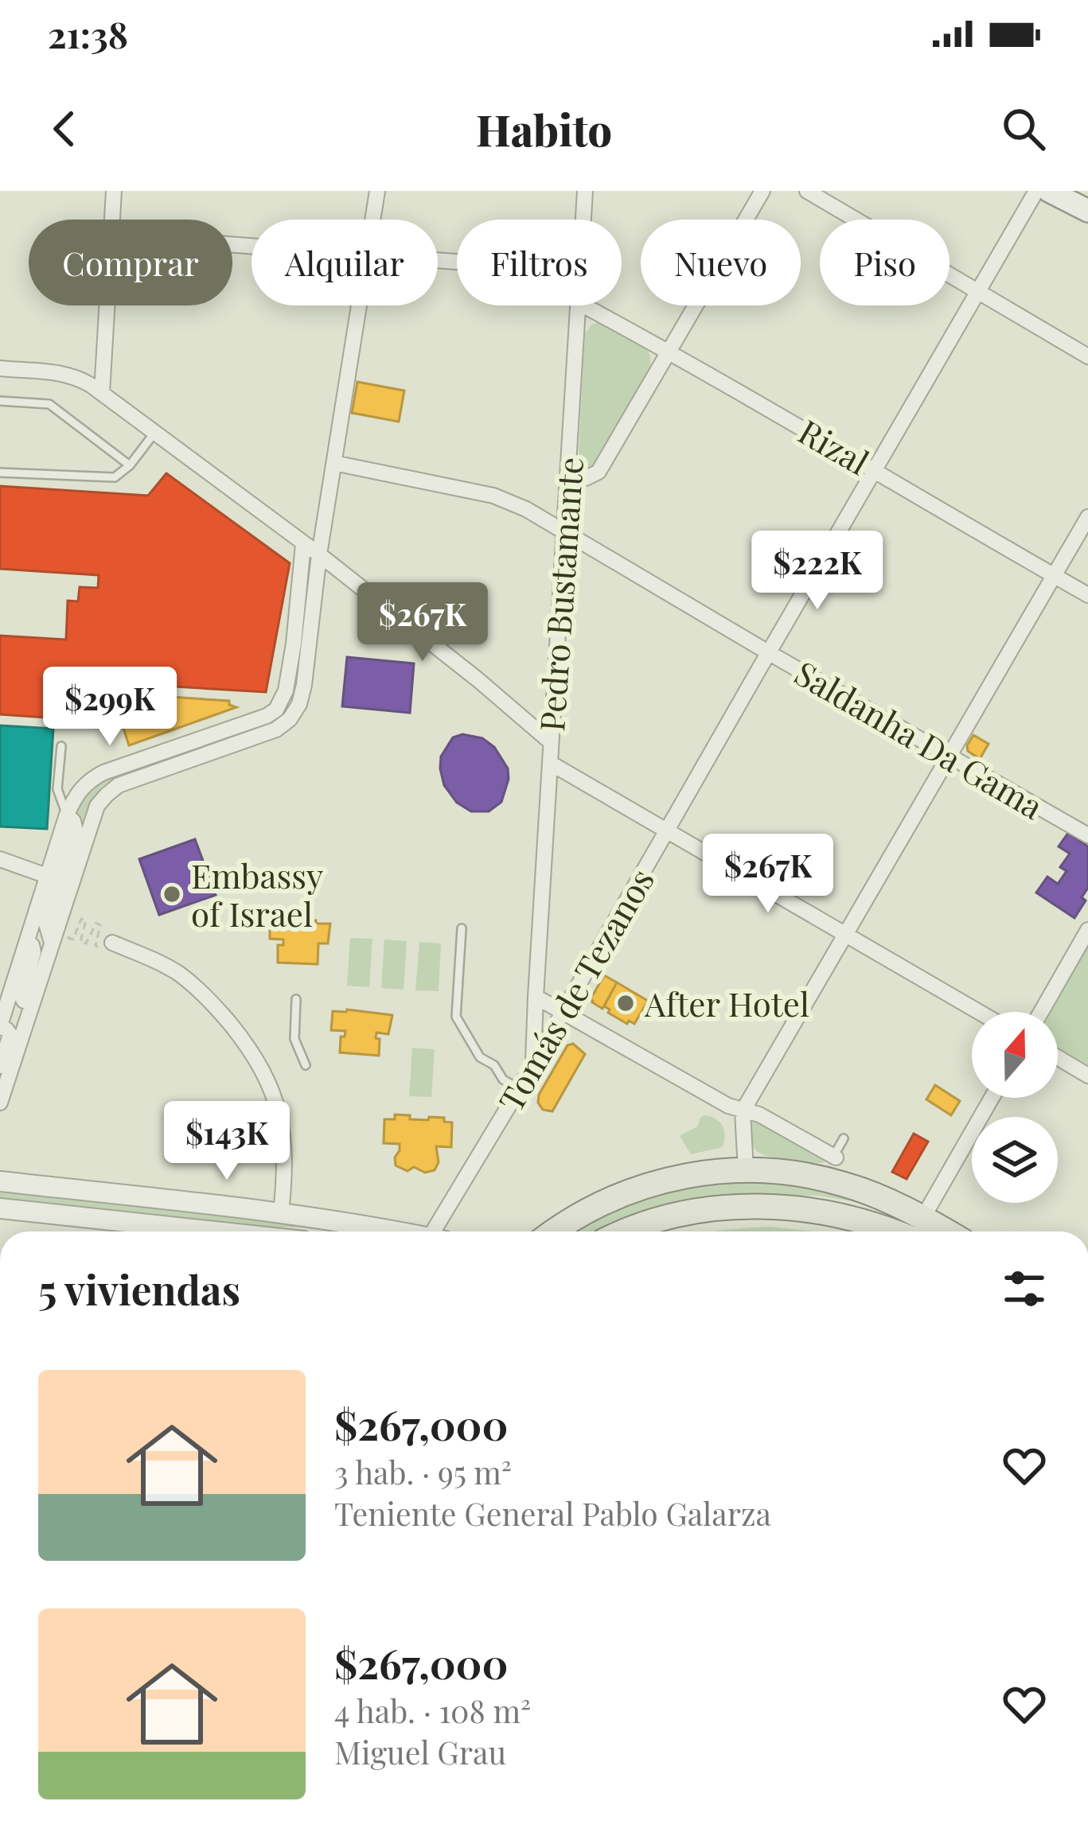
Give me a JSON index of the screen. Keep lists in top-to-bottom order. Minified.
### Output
{"streets":{"street":["Rizal","Pedro Bustamante","Saldanha Da Gama","Tomás de Tezanos"]},"crossings":[["Rizal","Tomás de Tezanos"],["Pedro Bustamante","Saldanha Da Gama"],["Pedro Bustamante","Tomás de Tezanos"],["Saldanha Da Gama","Tomás de Tezanos"]],"places":["Embassy of Israel","After Hotel"],"north":"top","page":{"status":"21:38","header":"Habito","chip":["Comprar","Alquilar","Filtros","Nuevo","Piso"],"price":["$222K","$267K","$299K","$267K","$143K"],"heading":"5 viviendas","list":[{"name":"$267,000","note":"3 hab. · 95 m² · Teniente General Pablo Galarza"},{"name":"$267,000","note":"4 hab. · 108 m² · Miguel Grau"}]}}
